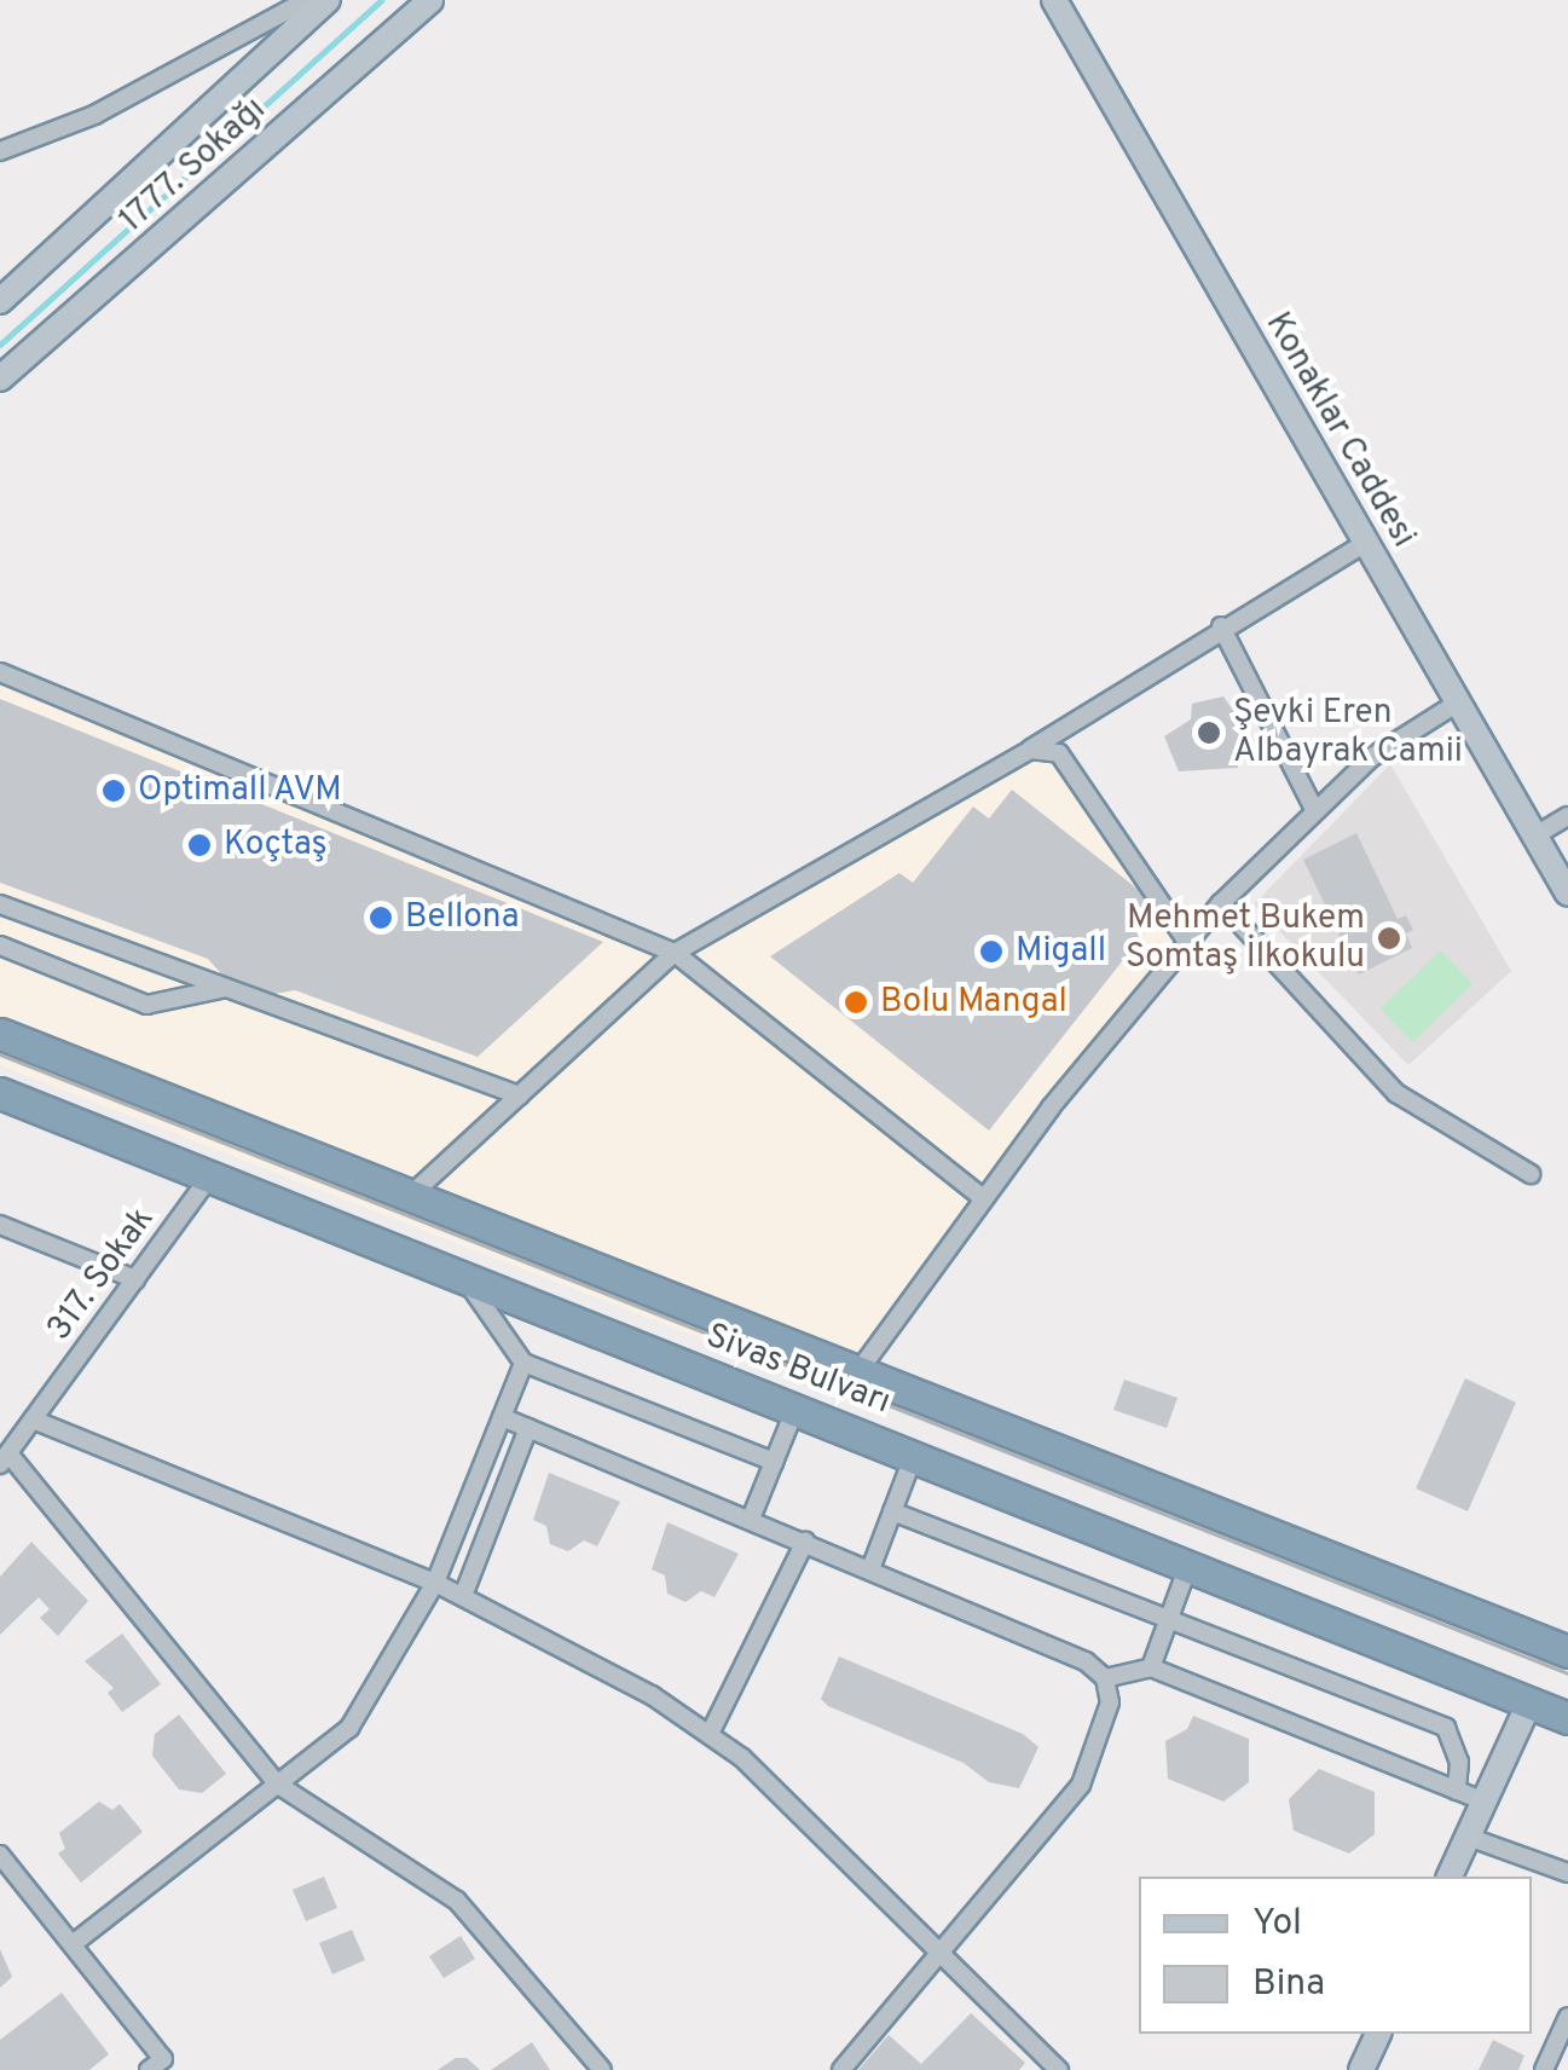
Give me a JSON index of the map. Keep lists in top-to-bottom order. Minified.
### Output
{"streets":{"highway":["Sivas Bulvarı"],"street":["1777. Sokağı","Konaklar Caddesi","317. Sokak"]},"crossings":[["317. Sokak","Sivas Bulvarı"]],"places":["Şevki Eren Albayrak Camii","Optimall AVM","Koçtaş","Bellona","Mehmet Bukem Somtaş İlkokulu","Migall","Bolu Mangal"],"legend":["Yol","Bina"]}
